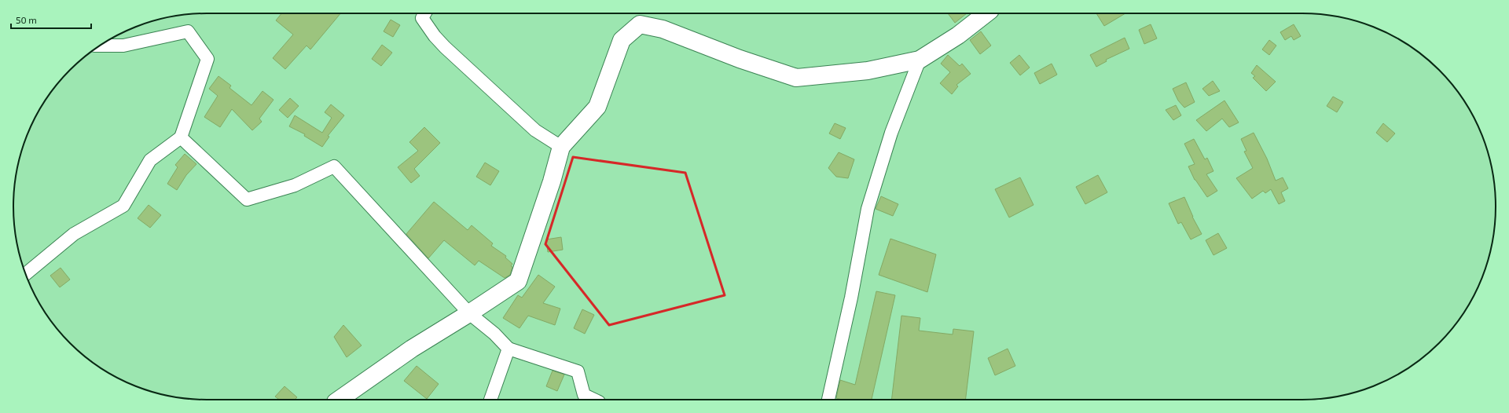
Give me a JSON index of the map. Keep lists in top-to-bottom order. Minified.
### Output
{"scale_bar":"50 m"}
